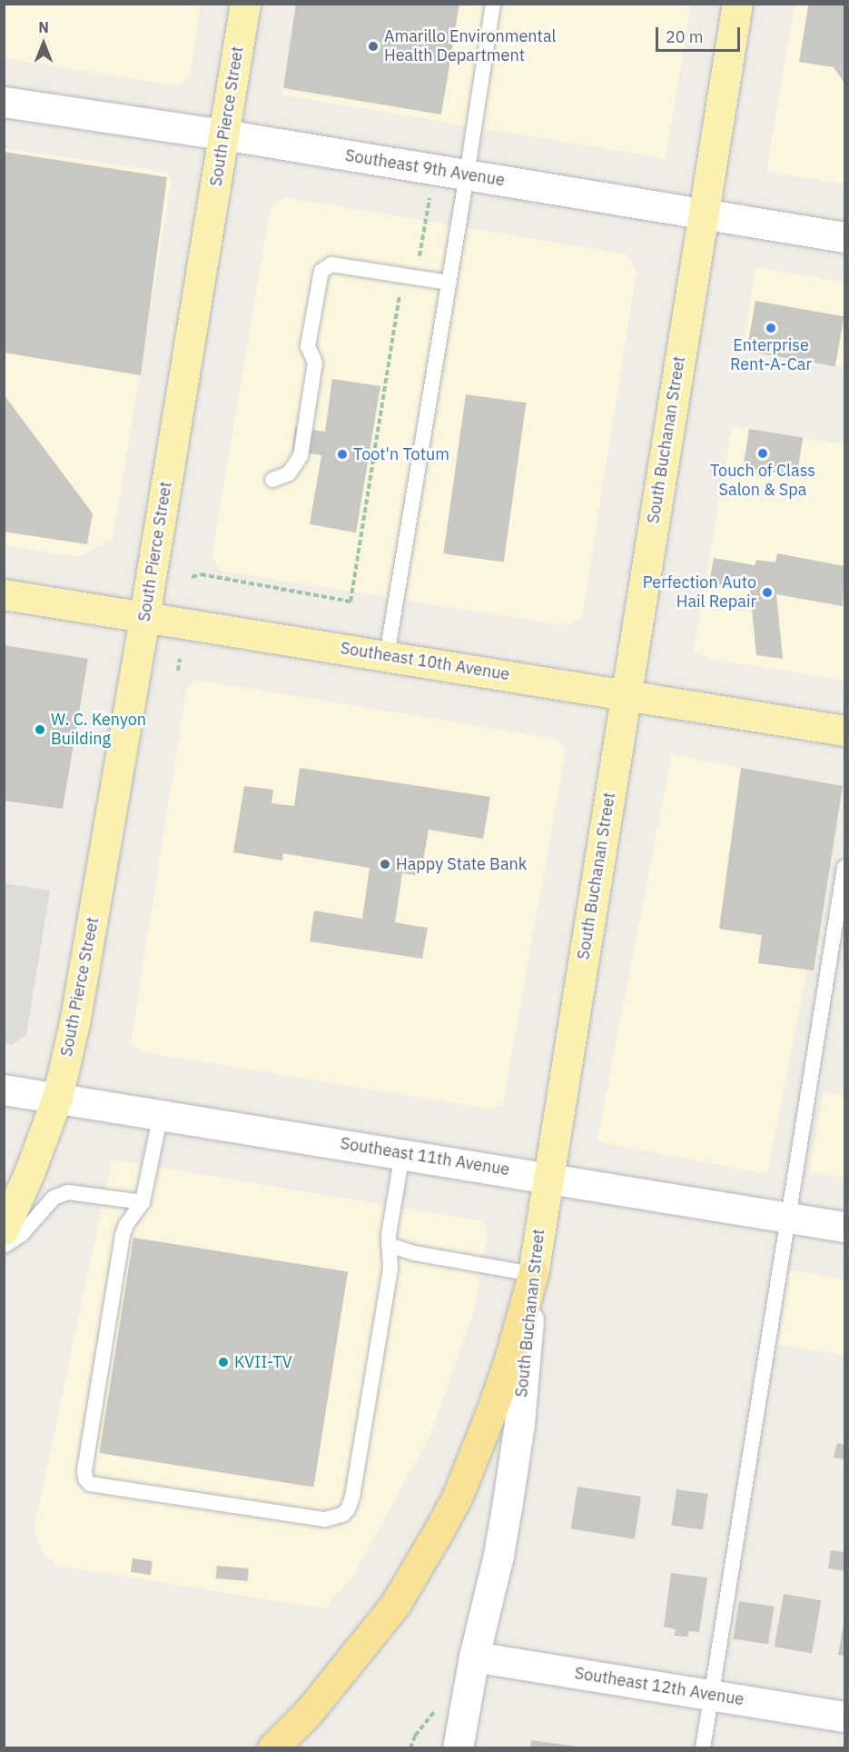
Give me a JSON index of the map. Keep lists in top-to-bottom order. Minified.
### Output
{"streets":{"main road":["South Pierce Street","South Buchanan Street","Southeast 10th Avenue"],"street":["Southeast 9th Avenue","Southeast 11th Avenue","Southeast 12th Avenue"]},"crossings":[["South Pierce Street","Southeast 9th Avenue"],["South Pierce Street","Southeast 10th Avenue"],["South Pierce Street","Southeast 11th Avenue"],["Southeast 9th Avenue","South Buchanan Street"],["South Buchanan Street","Southeast 10th Avenue"],["South Buchanan Street","Southeast 11th Avenue"],["South Buchanan Street","Southeast 12th Avenue"]],"places":["Amarillo Environmental Health Department","Enterprise Rent-A-Car","Touch of Class Salon & Spa","Toot'n Totum","Perfection Auto Hail Repair","W. C. Kenyon Building","Happy State Bank","KVII-TV"],"scale_bar":"20 m","north":"top"}
